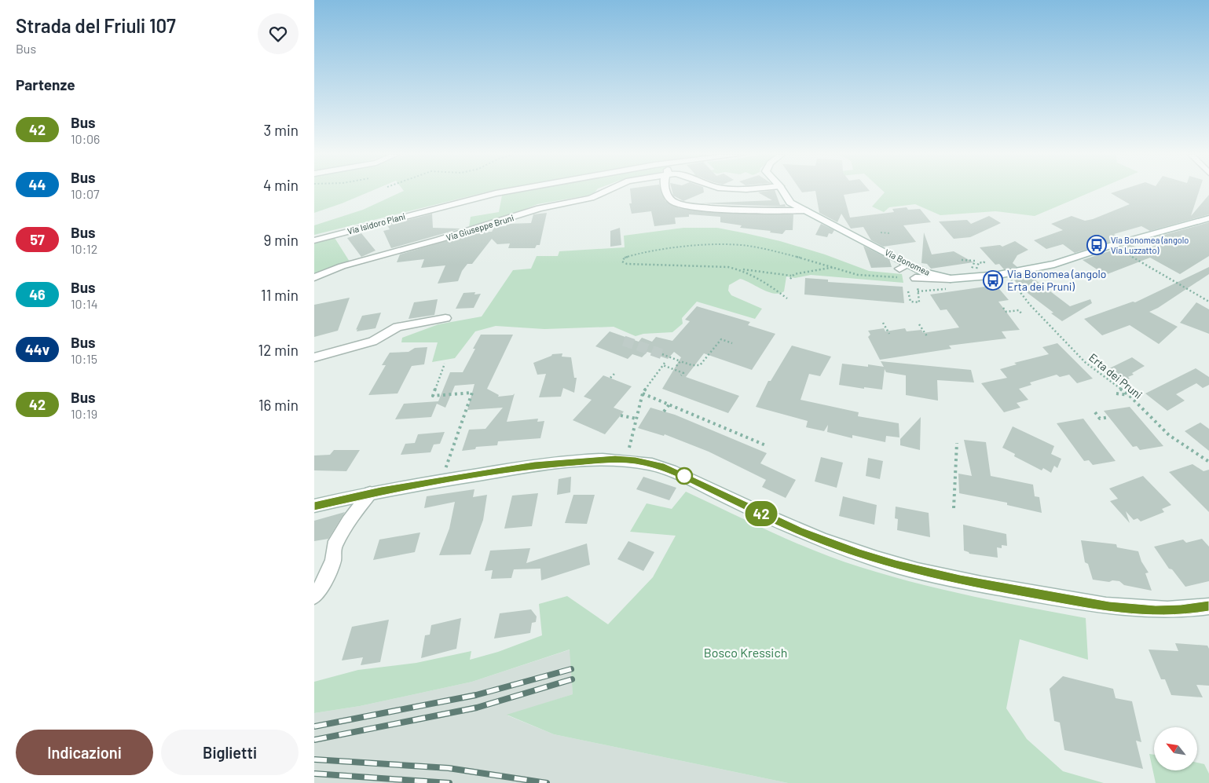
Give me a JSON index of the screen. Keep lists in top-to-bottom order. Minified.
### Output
{"streets":{"street":["Via Isidoro Piani","Via Giuseppe Bruni","Via Bonomea"],"path":["Erta dei Pruni"]},"crossings":[["Via Bonomea","Erta dei Pruni"]],"parks":["Bosco Kressich"],"places":{"bus stop":["Via Bonomea (angolo Via Luzzatto)","Via Bonomea (angolo Erta dei Pruni)"]},"lines":["bus line 42"],"north":"top left","page":{"heading":[["Strada del Friuli 107","Bus"],"Partenze"],"on_map":"42","list":[{"mark":"42","name":"Bus","note":"10:06","value":"3 min"},{"mark":"44","name":"Bus","note":"10:07","value":"4 min"},{"mark":"57","name":"Bus","note":"10:12","value":"9 min"},{"mark":"46","name":"Bus","note":"10:14","value":"11 min"},{"mark":"44v","name":"Bus","note":"10:15","value":"12 min"},{"mark":"42","name":"Bus","note":"10:19","value":"16 min"}],"buttons":["Indicazioni","Biglietti"]}}
